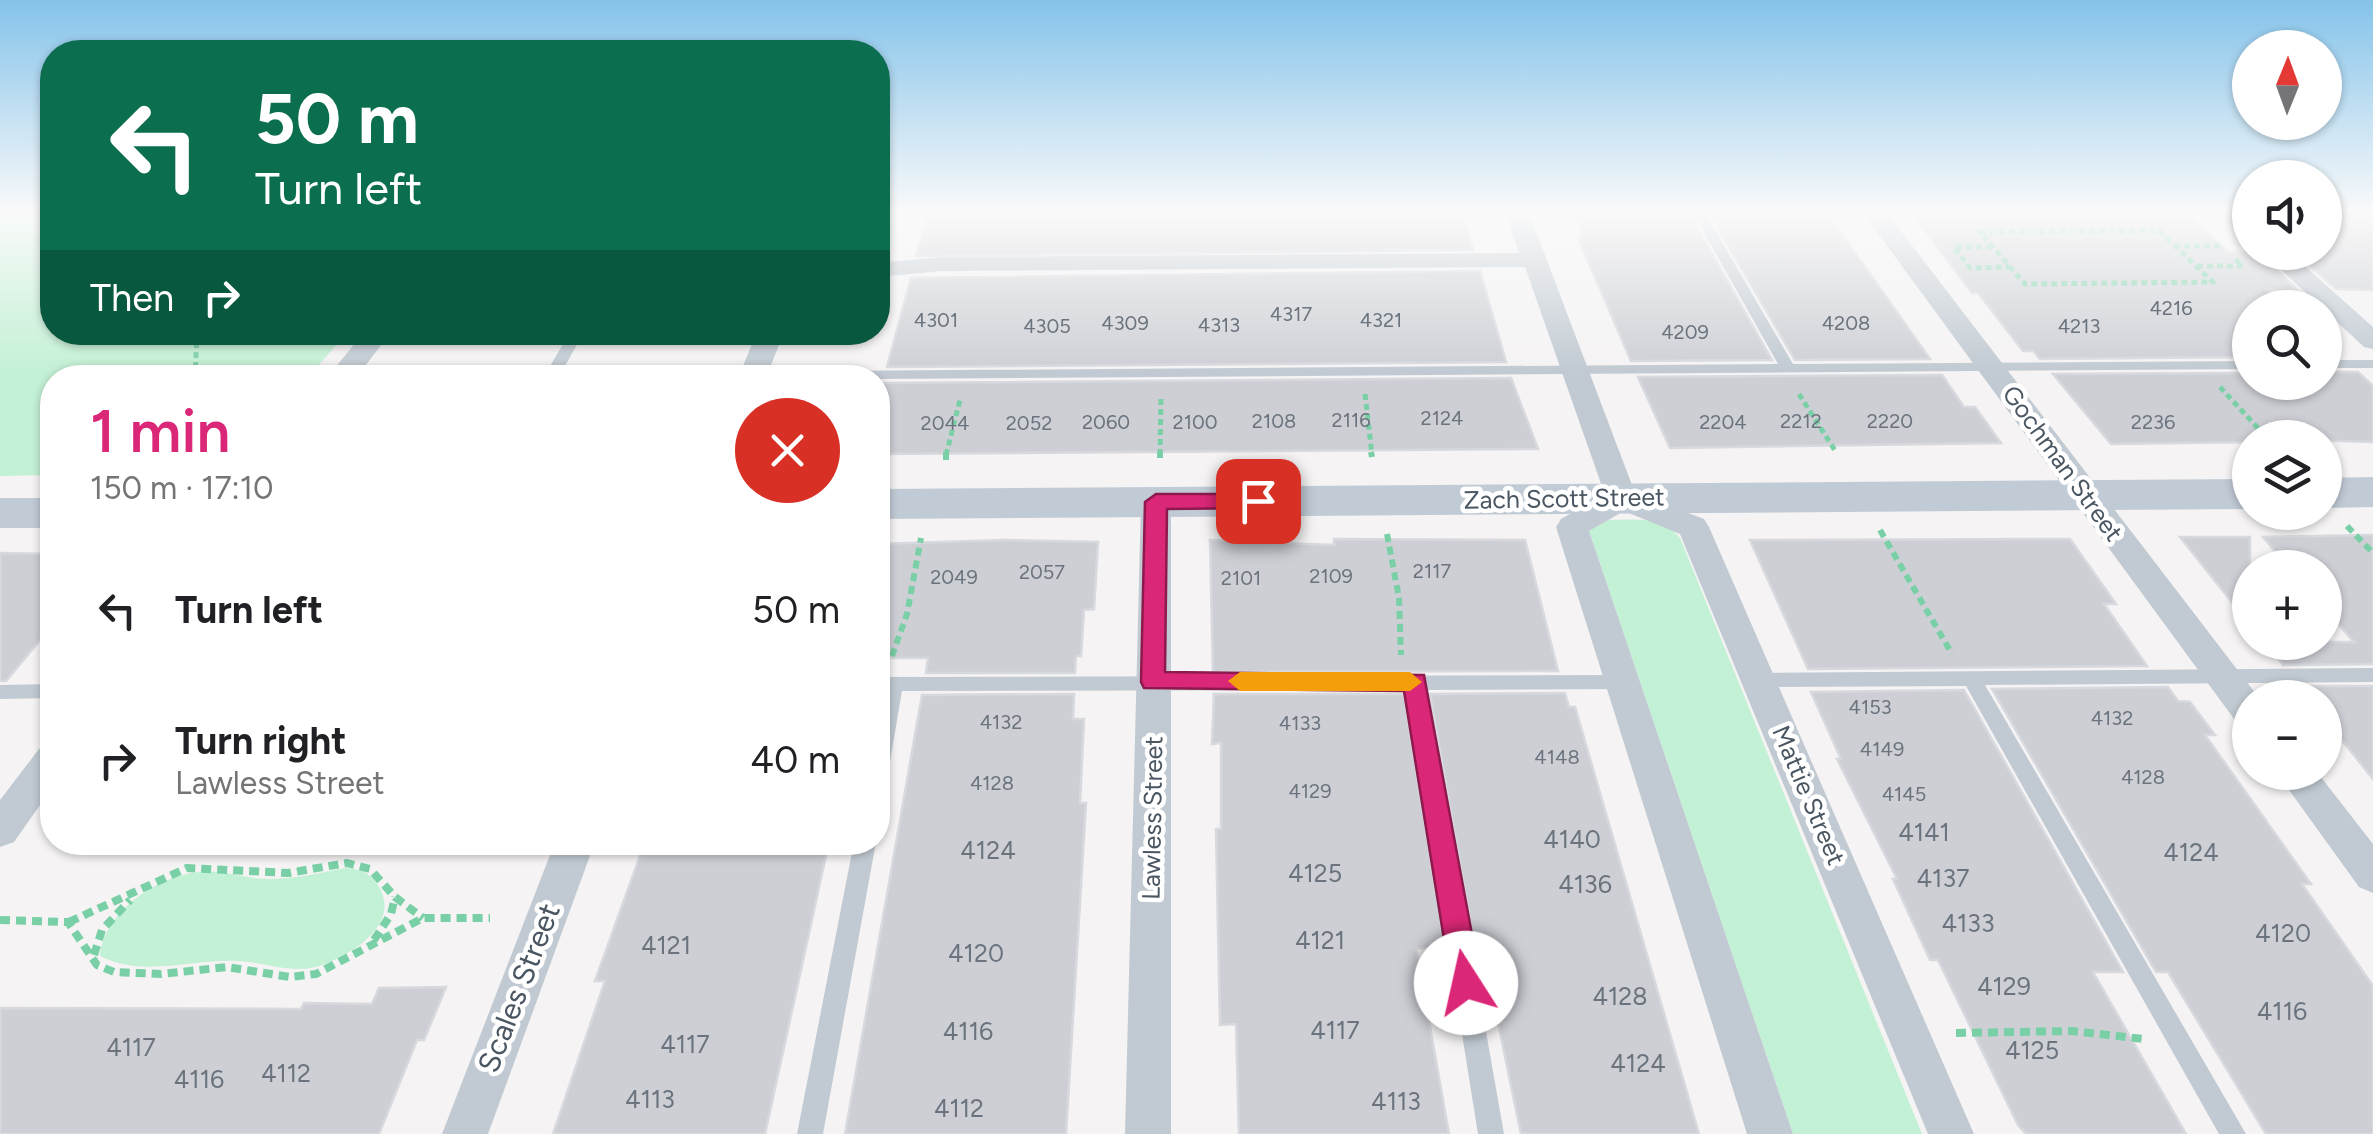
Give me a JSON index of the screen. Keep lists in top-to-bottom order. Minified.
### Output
{"streets":{"street":["Gochman Street","Zach Scott Street","Mattie Street","Lawless Street","Scales Street"]},"crossings":[["Gochman Street","Zach Scott Street"],["Zach Scott Street","Mattie Street"],["Zach Scott Street","Lawless Street"]],"house_numbers":["4216","4317","4301","4321","4309","4208","4313","4305","4213","4209","2124","2116","2108","2212","2220","2060","2100","2204","2236","2044","2052","2117","2057","2109","2049","2101","4153","4132","4132","4133","4149","4148","4128","4128","4129","4145","4141","4140","4124","4124","4125","4137","4136","4133","4120","4121","4121","4120","4129","4128","4116","4117","4116","4117","4117","4125","4124","4112","4116","4113","4113","4112"],"north":"top","page":{"map_buttons":["+","−"],"turn":["50 m","Turn left"],"then":"Then","heading":["1 min","150 m · 17:10"],"list":[{"name":"Turn left","value":"50 m"},{"name":"Turn right","note":"Lawless Street","value":"40 m"}]}}
